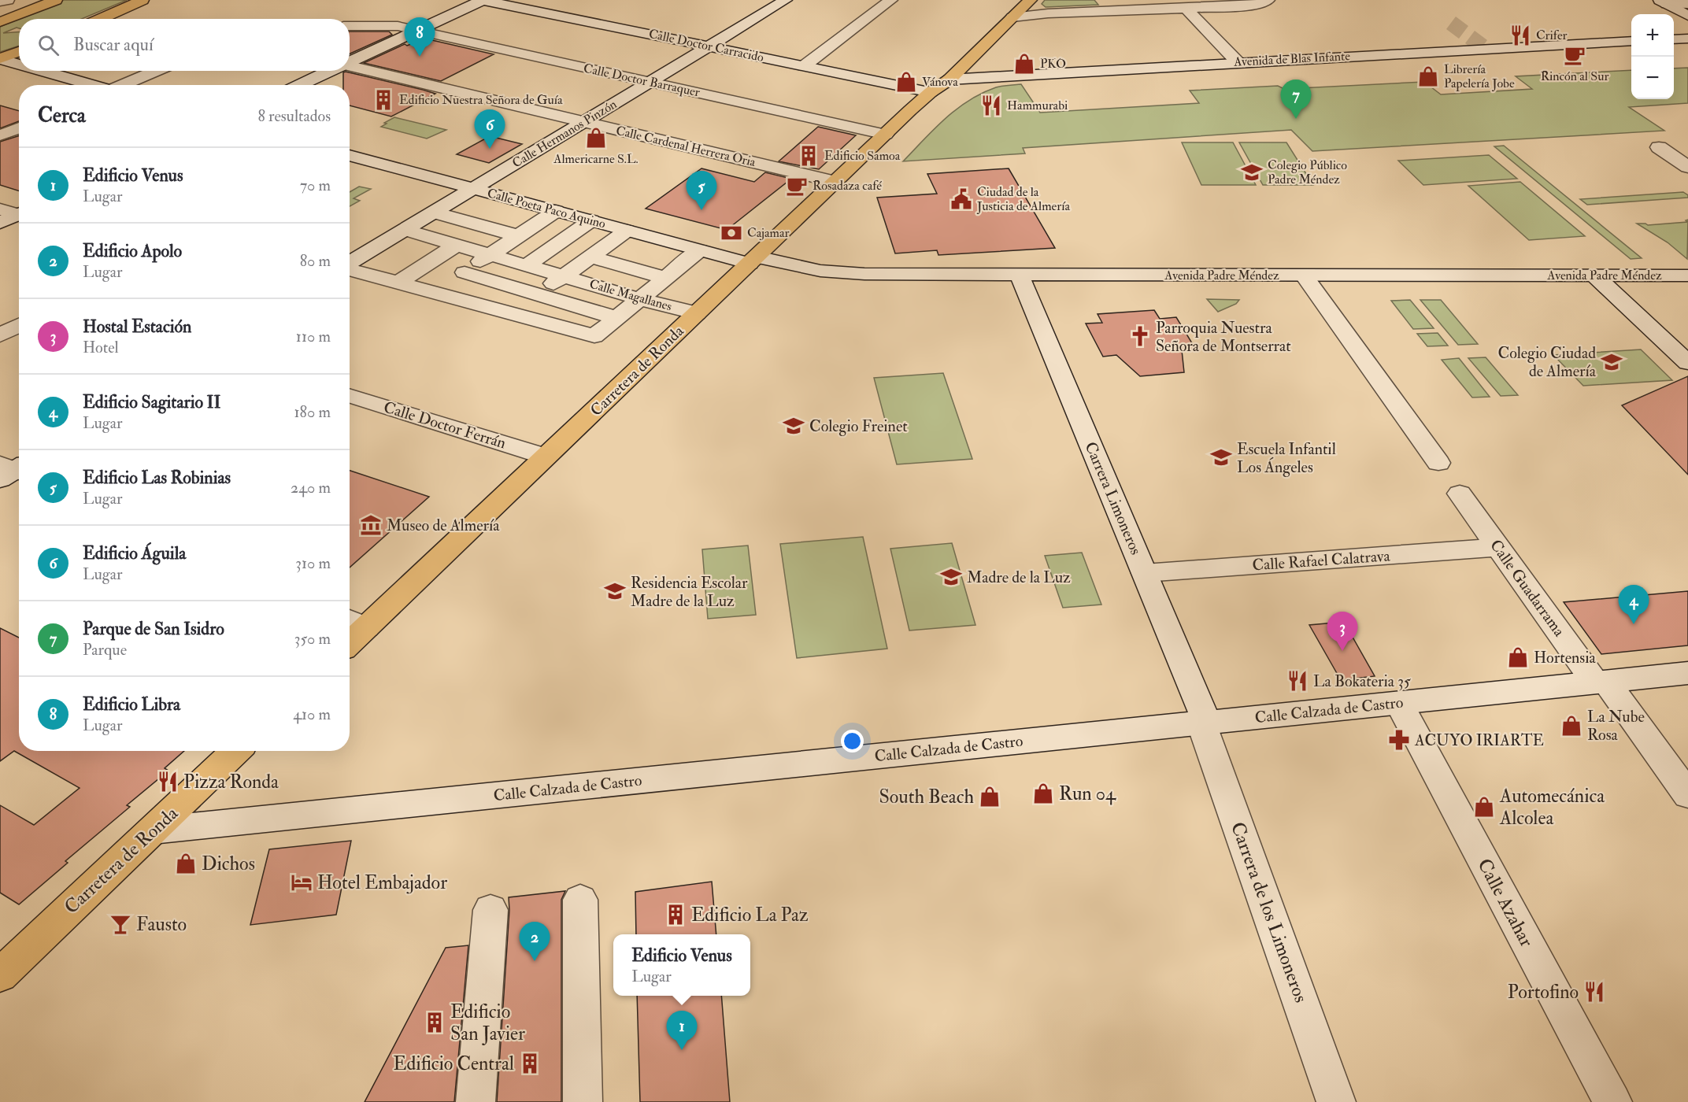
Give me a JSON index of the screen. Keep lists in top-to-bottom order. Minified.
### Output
{"streets":{"main road":["Carretera de Ronda"],"street":["Calle Doctor Carracido","Avenida de Blas Infante","Calle Doctor Barraquer","Calle Hermanos Pinzón","Calle Cardenal Herrera Oria","Calle Poeta Paco Aquino","Avenida Padre Méndez","Calle Magallanes","Calle Doctor Ferrán","Carrera Limoneros","Calle Rafael Calatrava","Calle Guadarrama","Calle Calzada de Castro","Calle Azahar","Carrera de los Limoneros"]},"crossings":[["Calle Doctor Carracido","Calle Hermanos Pinzón"],["Calle Doctor Carracido","Carretera de Ronda"],["Avenida de Blas Infante","Carretera de Ronda"],["Calle Doctor Barraquer","Calle Hermanos Pinzón"],["Calle Doctor Barraquer","Carretera de Ronda"],["Calle Hermanos Pinzón","Calle Cardenal Herrera Oria"],["Calle Hermanos Pinzón","Calle Poeta Paco Aquino"],["Calle Cardenal Herrera Oria","Carretera de Ronda"],["Calle Poeta Paco Aquino","Avenida Padre Méndez"],["Calle Poeta Paco Aquino","Carretera de Ronda"],["Avenida Padre Méndez","Carretera de Ronda"],["Avenida Padre Méndez","Carrera Limoneros"],["Calle Magallanes","Carretera de Ronda"],["Carretera de Ronda","Calle Doctor Ferrán"],["Carretera de Ronda","Calle Calzada de Castro"],["Carrera Limoneros","Calle Rafael Calatrava"],["Carrera Limoneros","Calle Calzada de Castro"],["Carrera Limoneros","Carrera de los Limoneros"],["Calle Rafael Calatrava","Calle Guadarrama"],["Calle Guadarrama","Calle Calzada de Castro"],["Calle Calzada de Castro","Calle Azahar"],["Calle Calzada de Castro","Carrera de los Limoneros"]],"places":{"restaurant":["Crifer","Hammurabi","La Bokateria 35","Pizza Ronda","Portofino"],"cafe":["Rincón al Sur","Rosadaza café"],"shop":["PKO","Librería Papelería Jobe","Vánova","Almericarne S.L.","Hortensia","La Nube Rosa","Run 04","South Beach","Automecánica Alcolea","Dichos"],"building":["Edificio Nuestra Señora de Guía","Edificio Samoa","Edificio La Paz","Edificio San Javier","Edificio Central"],"school or university":["Colegio Público Padre Méndez","Colegio Ciudad de Almería","Colegio Freinet","Escuela Infantil Los Ángeles","Madre de la Luz","Residencia Escolar Madre de la Luz"],"public building":["Ciudad de la Justicia de Almería"],"bank":["Cajamar"],"church":["Parroquia Nuestra Señora de Montserrat"],"museum":["Museo de Almería"],"pharmacy":["ACUYO IRIARTE"],"hotel":["Hotel Embajador"],"bar":["Fausto"]},"page":{"map_buttons":["+","−"],"pins":["8","7","6","5","4","3","2","1"],"search":"Buscar aquí","heading":["Cerca","8 resultados"],"list":[{"mark":"1","name":"Edificio Venus","note":"Lugar","value":"70 m"},{"mark":"2","name":"Edificio Apolo","note":"Lugar","value":"80 m"},{"mark":"3","name":"Hostal Estación","note":"Hotel","value":"110 m"},{"mark":"4","name":"Edificio Sagitario II","note":"Lugar","value":"180 m"},{"mark":"5","name":"Edificio Las Robinias","note":"Lugar","value":"240 m"},{"mark":"6","name":"Edificio Águila","note":"Lugar","value":"310 m"},{"mark":"7","name":"Parque de San Isidro","note":"Parque","value":"350 m"},{"mark":"8","name":"Edificio Libra","note":"Lugar","value":"410 m"}],"popup":["Edificio Venus","Lugar"]}}
